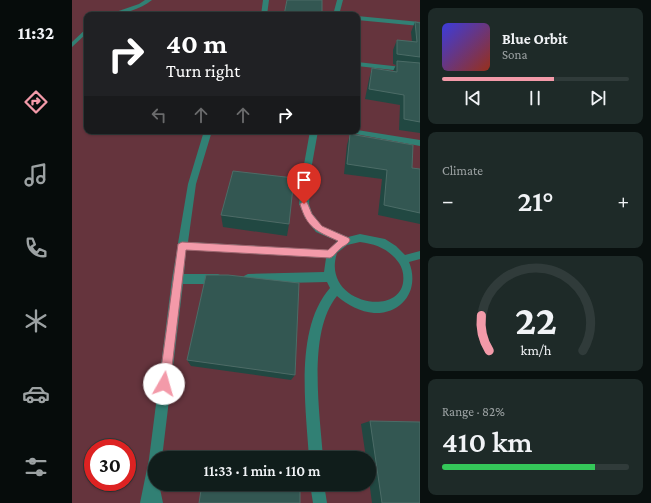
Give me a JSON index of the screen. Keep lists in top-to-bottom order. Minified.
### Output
{"page":{"tabs":"11:32","turn":["40 m","Turn right"],"song":["Blue Orbit","Sona"],"tile":["Climate",["Range · 82%","410 km"]],"heat":["−","21°","+"],"limit":"30","trip":"11:33 · 1 min · 110 m","gauge":["22","km/h"]}}
